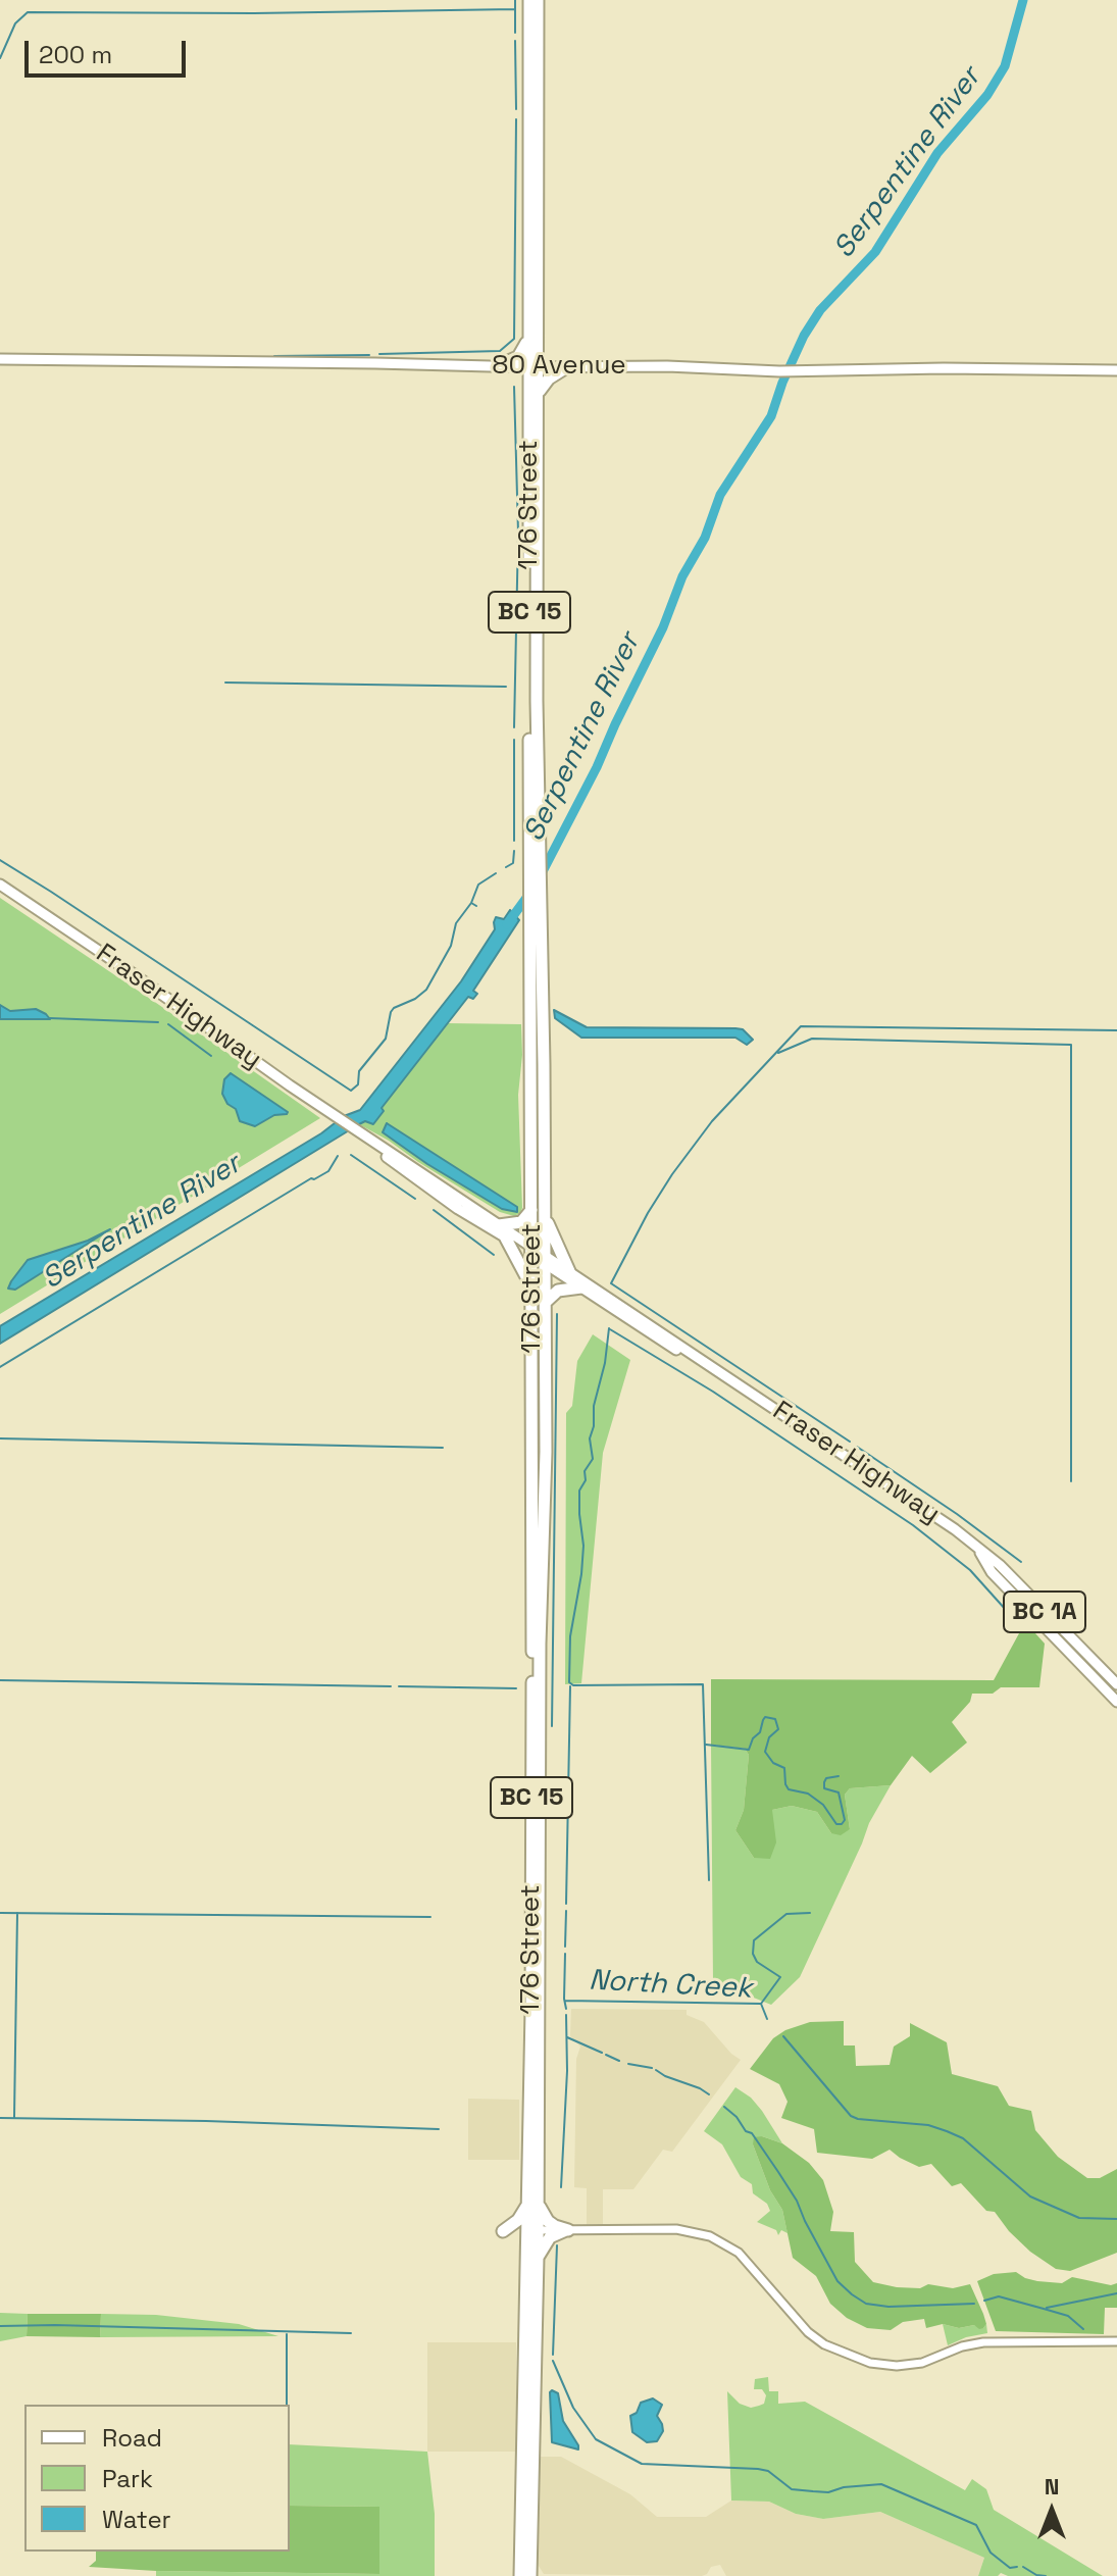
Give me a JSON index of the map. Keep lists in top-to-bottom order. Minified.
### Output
{"streets":{"highway":["176 Street","BC 15"],"main road":["80 Avenue","Fraser Highway","BC 1A"]},"crossings":[["80 Avenue","176 Street"],["176 Street","BC 15"],["176 Street","Fraser Highway"]],"water":["Serpentine River","North Creek"],"legend":["Road","Park","Water"],"scale_bar":"200 m","north":"top"}
